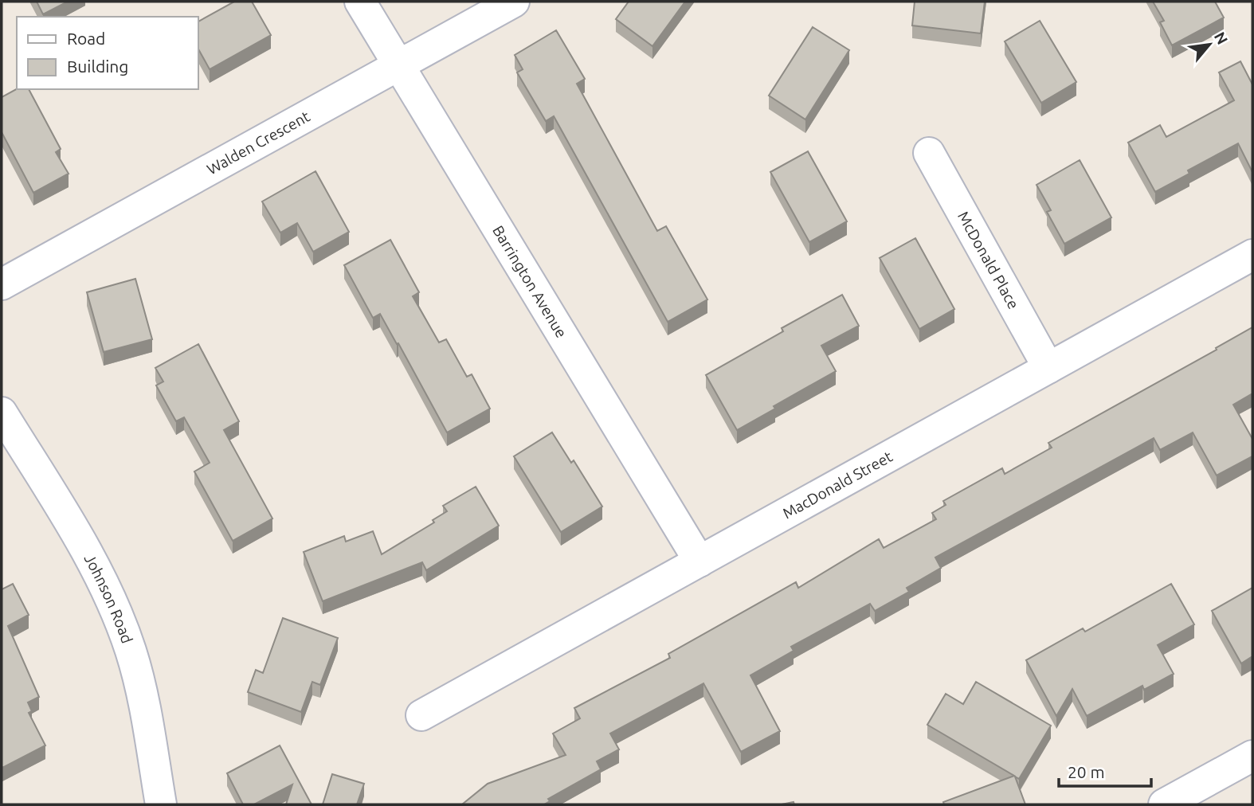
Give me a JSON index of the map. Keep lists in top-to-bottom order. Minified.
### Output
{"streets":{"street":["Walden Crescent","McDonald Place","Barrington Avenue","MacDonald Street","Johnson Road"]},"crossings":[["Walden Crescent","Barrington Avenue"],["McDonald Place","MacDonald Street"],["Barrington Avenue","MacDonald Street"]],"legend":["Road","Building"],"scale_bar":"20 m","north":"top right"}
